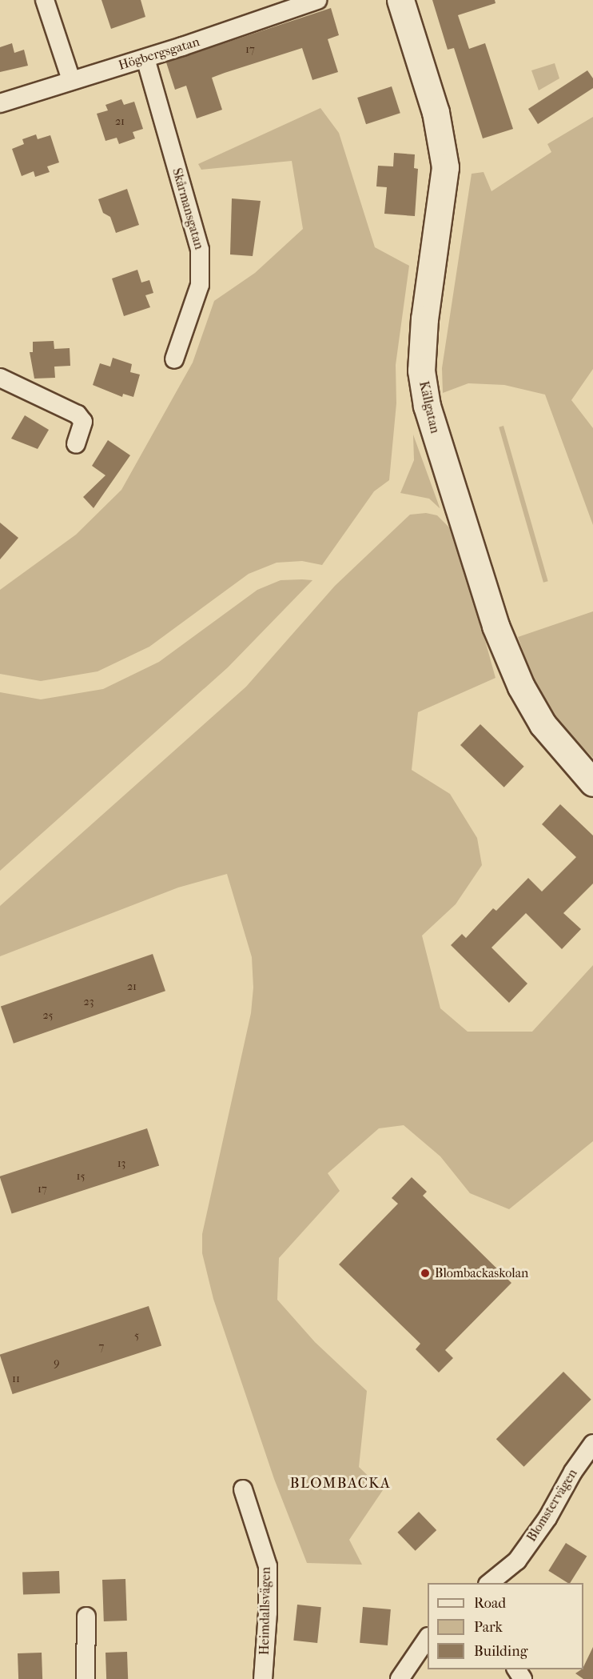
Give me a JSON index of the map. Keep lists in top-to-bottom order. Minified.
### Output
{"streets":{"street":["Högbergsgatan","Skårmansgatan","Källgatan","Blomstervägen","Heimdallsvägen"]},"crossings":[["Högbergsgatan","Skårmansgatan"]],"districts":["BLOMBACKA"],"places":["Blombackaskolan"],"house_numbers":["17","21","21","23","25","13","15","17","5","7","9","11"],"legend":["Road","Park","Building"]}
